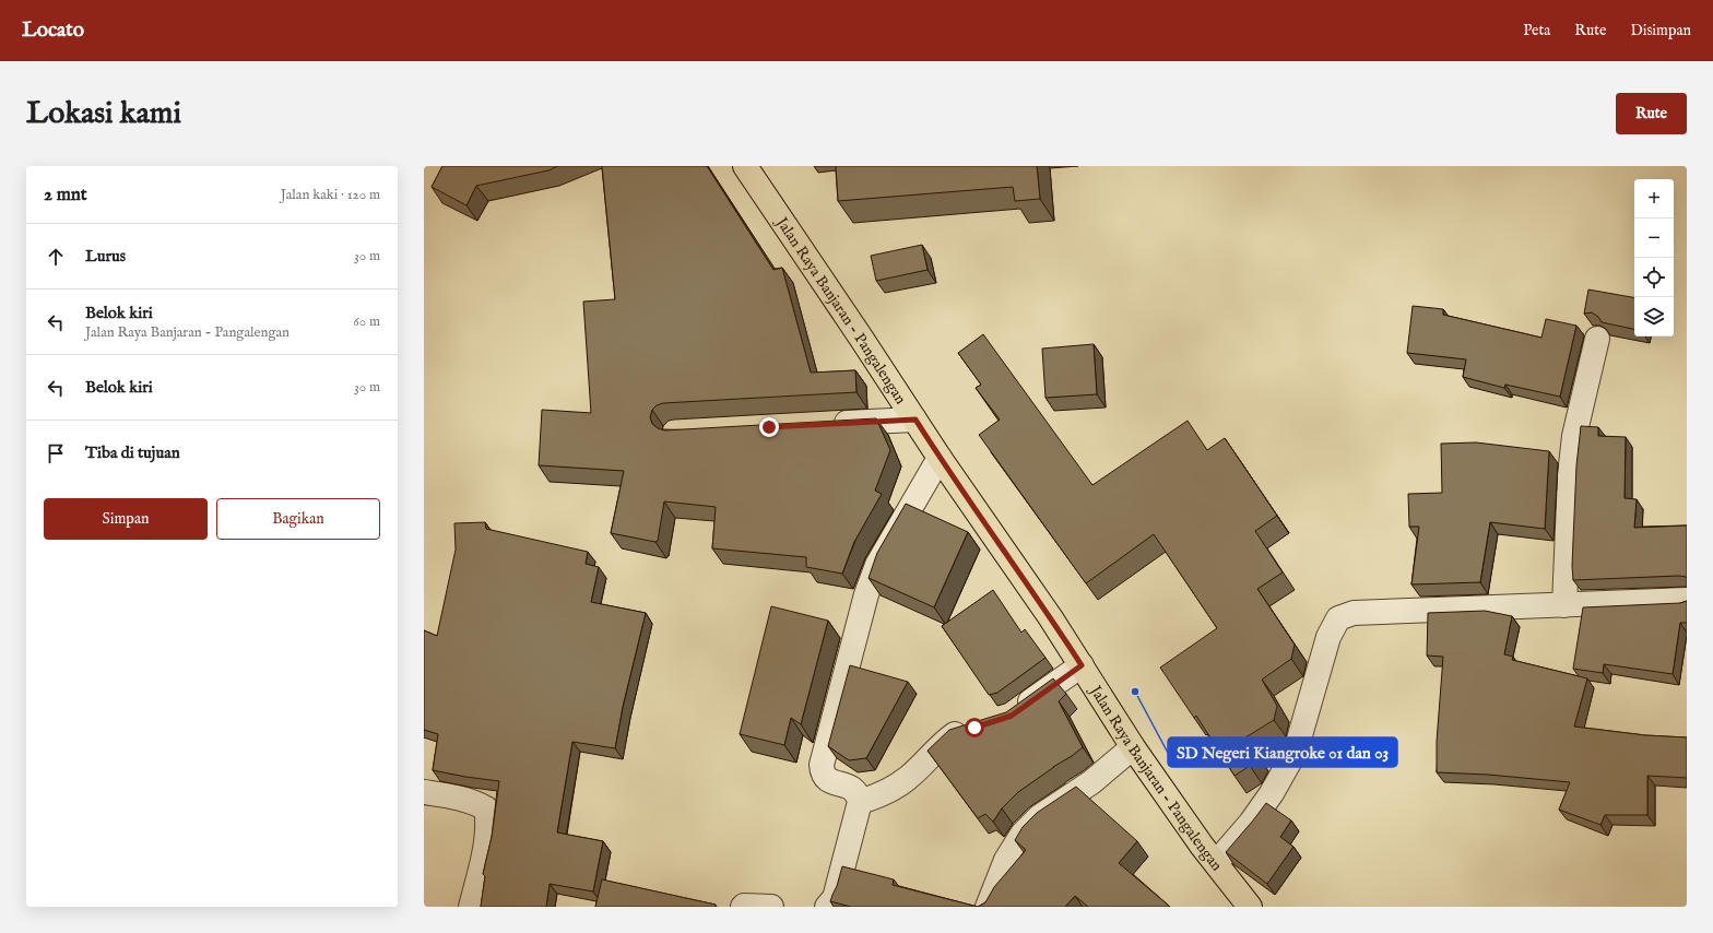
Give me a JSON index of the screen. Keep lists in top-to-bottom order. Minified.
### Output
{"streets":{"main road":["Jalan Raya Banjaran - Pangalengan"]},"places":["SD Negeri Kiangroke 01 dan 03"],"page":{"header":"Locato","nav":["Peta","Rute","Disimpan"],"buttons":["Rute",["Simpan","Bagikan"]],"title":"Lokasi kami","heading":["2 mnt","Jalan kaki · 120 m"],"map_buttons":["+","−"],"list":[["Lurus","30 m"],["Belok kiri","Jalan Raya Banjaran - Pangalengan","60 m"],["Belok kiri","30 m"],"Tiba di tujuan"]}}
